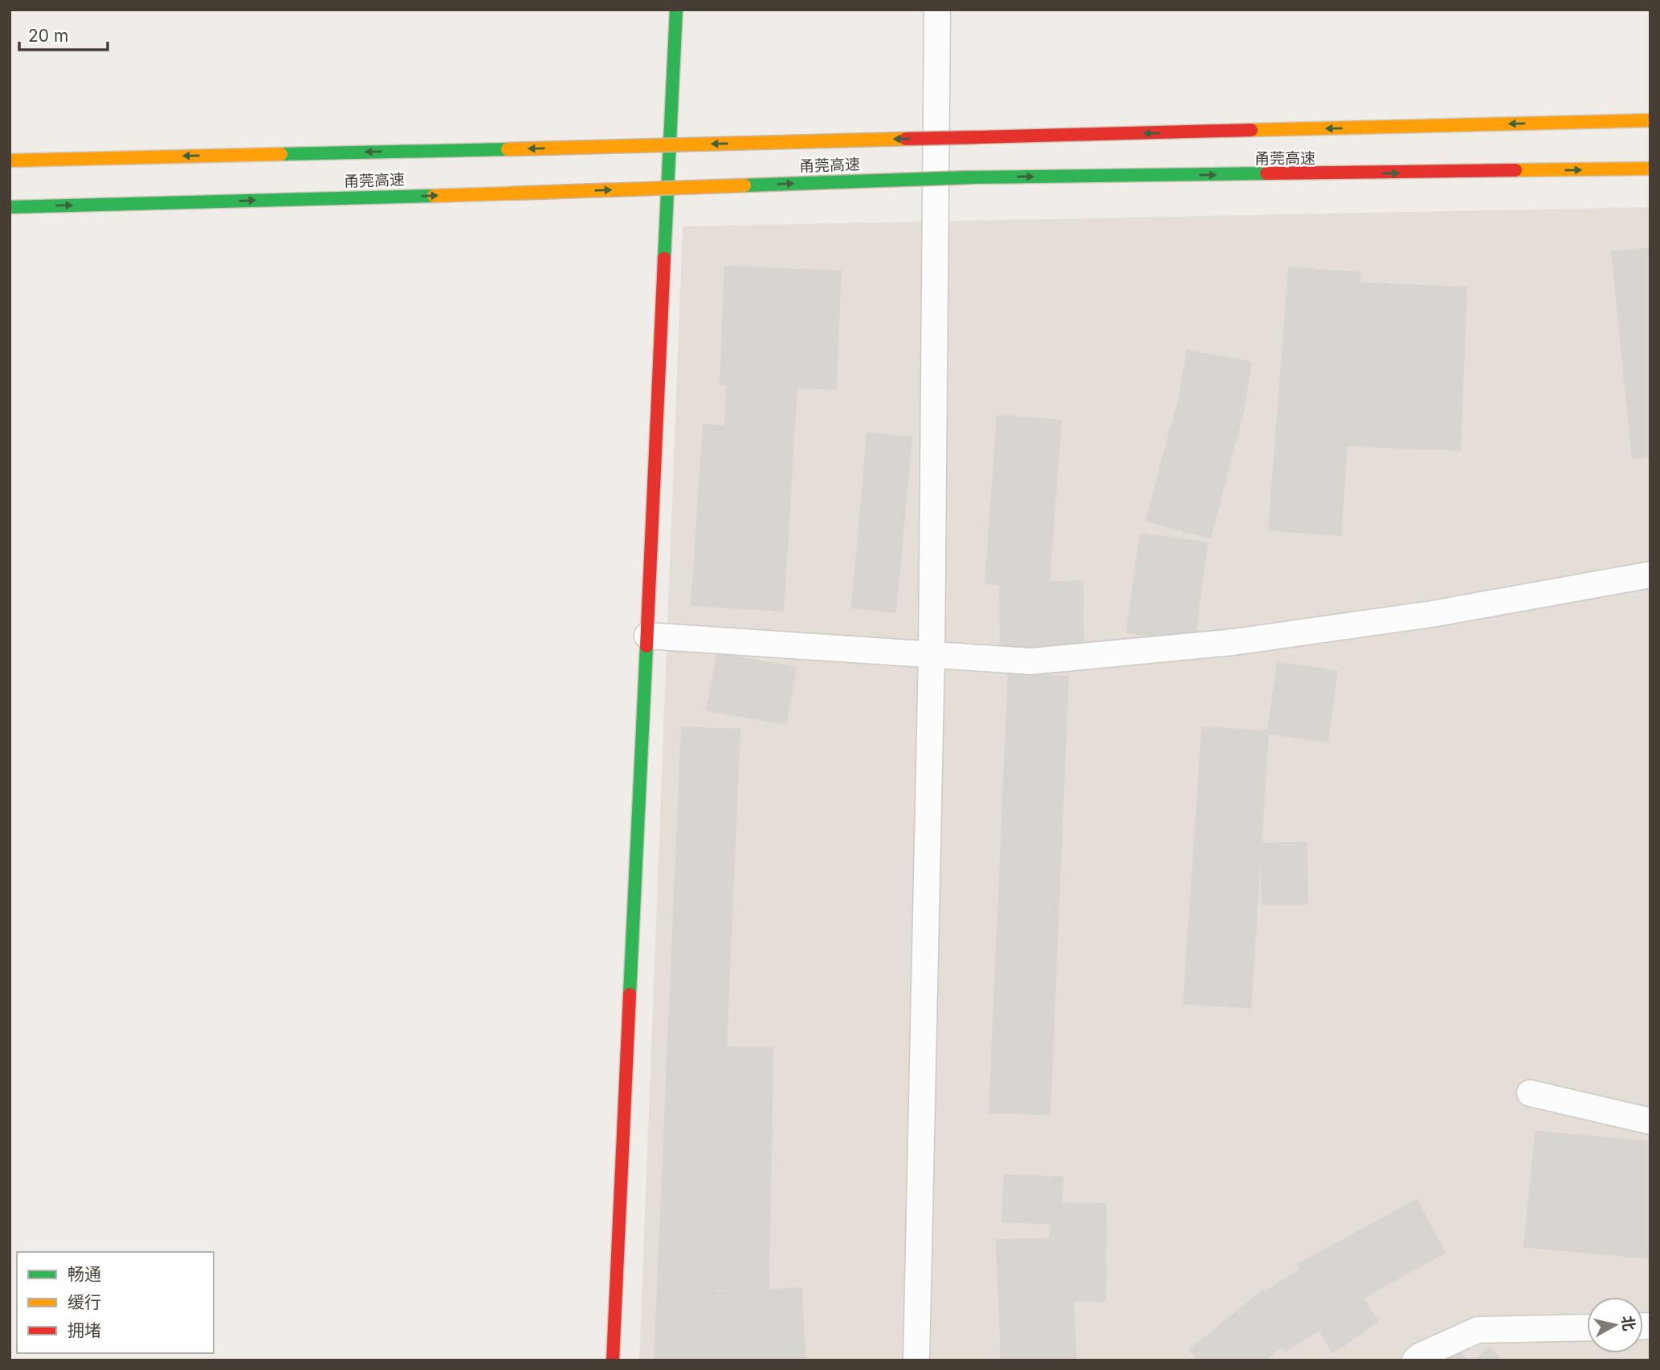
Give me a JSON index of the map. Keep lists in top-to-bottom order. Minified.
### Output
{"streets":{"main road":["甬莞高速"]},"legend":["畅通","缓行","拥堵"],"scale_bar":"20 m","north":"right"}
